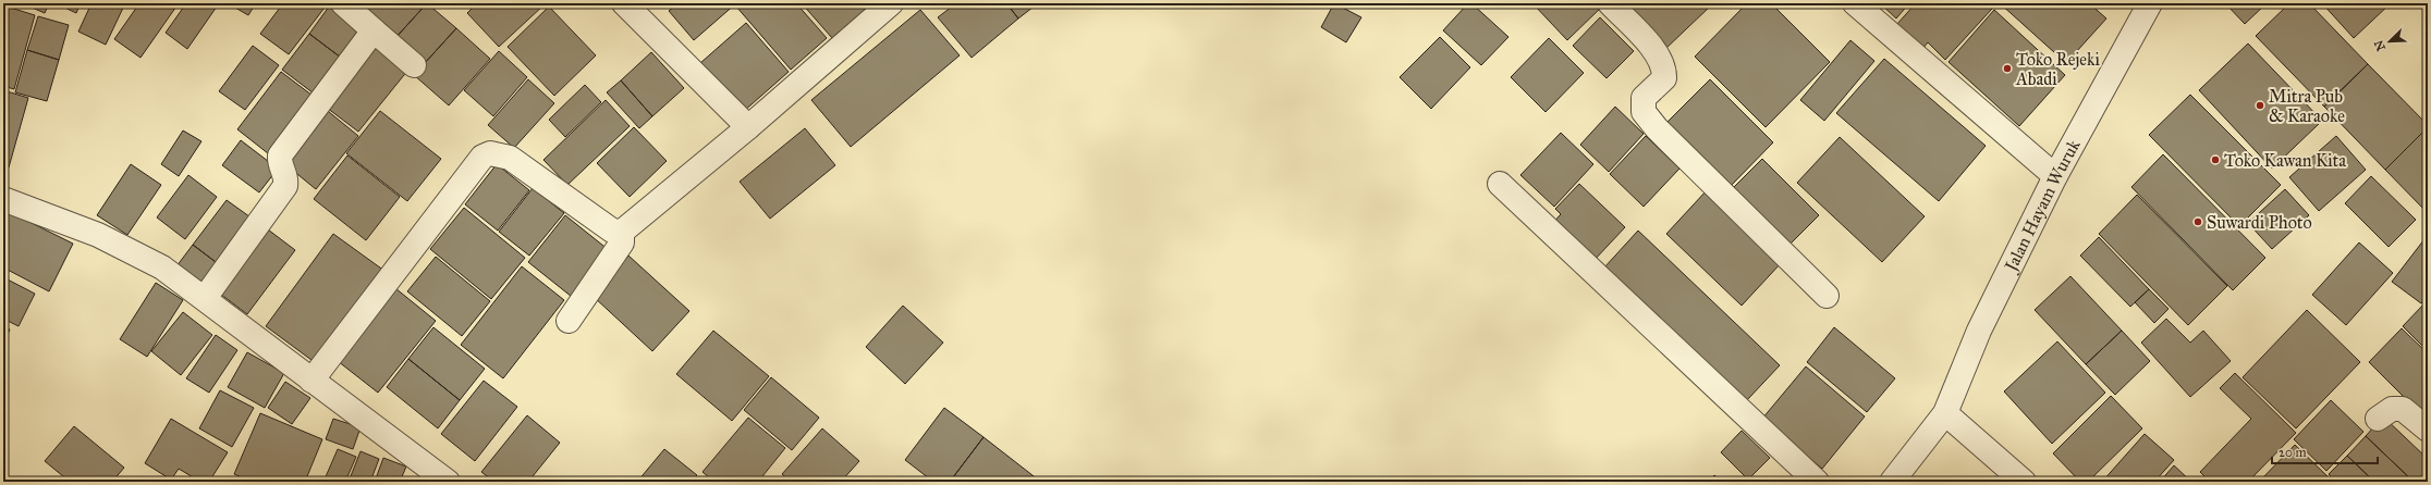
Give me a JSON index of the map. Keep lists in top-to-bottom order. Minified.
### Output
{"streets":{"street":["Jalan Hayam Wuruk"]},"places":["Toko Rejeki Abadi","Mitra Pub & Karaoke","Toko Kawan Kita","Suwardi Photo"],"scale_bar":"20 m","north":"bottom left"}
